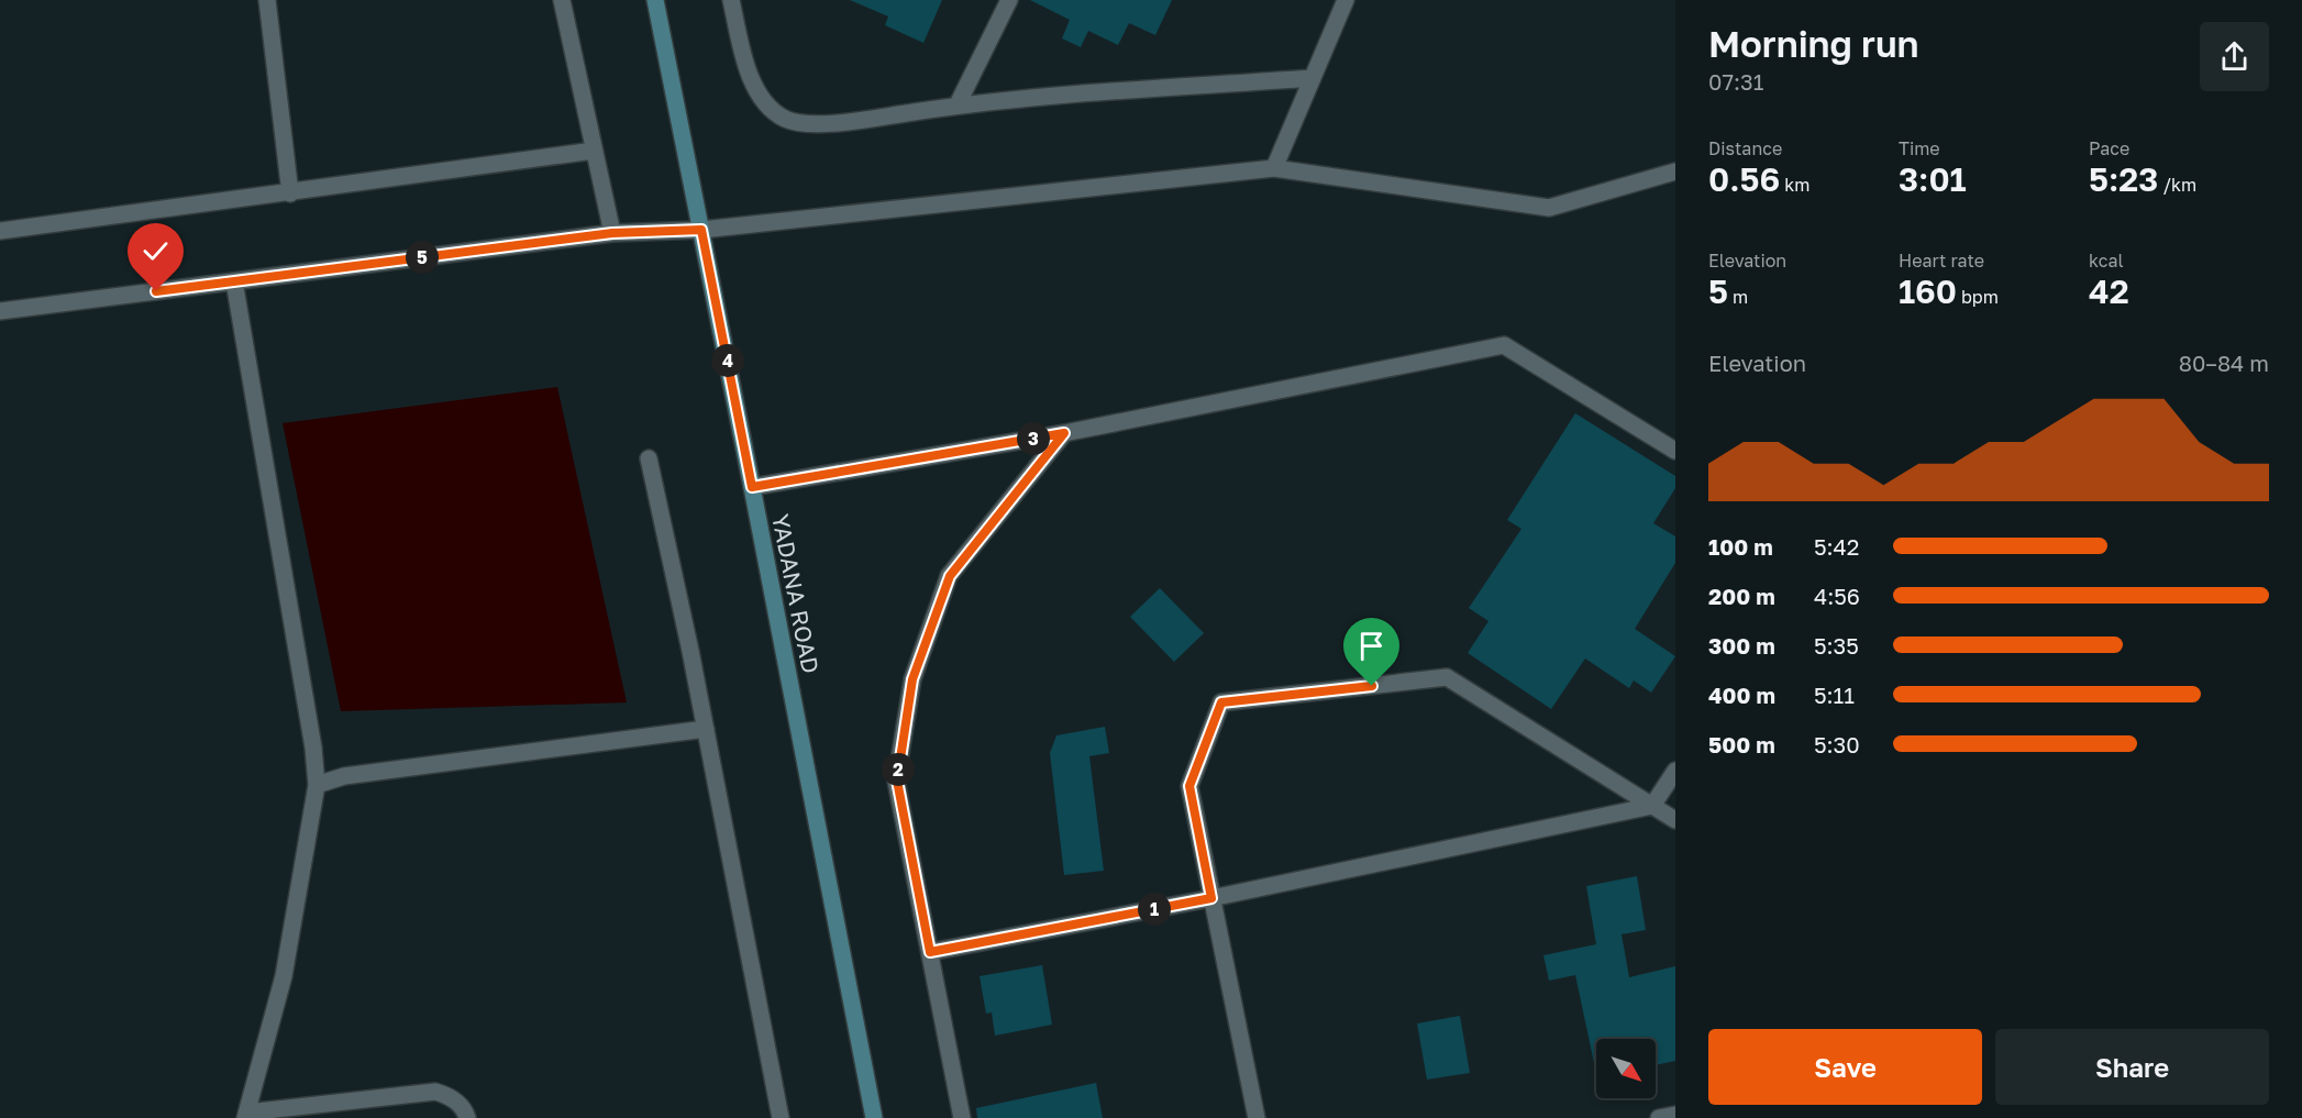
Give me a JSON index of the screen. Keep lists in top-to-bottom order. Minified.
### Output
{"streets":{"main road":["YADANA ROAD"]},"north":"bottom right","page":{"heading":["Morning run","07:31"],"stats":[["Distance","0.56 km"],["Time","3:01"],["Pace","5:23 /km"],["Elevation","5 m"],["Heart rate","160 bpm"],["kcal","42"]],"pins":["5","4","3","2","1"],"chart":["Elevation","80–84 m"],"list":[{"name":"100 m","note":"5:42"},{"name":"200 m","note":"4:56"},{"name":"300 m","note":"5:35"},{"name":"400 m","note":"5:11"},{"name":"500 m","note":"5:30"}],"buttons":["Save","Share"]}}
